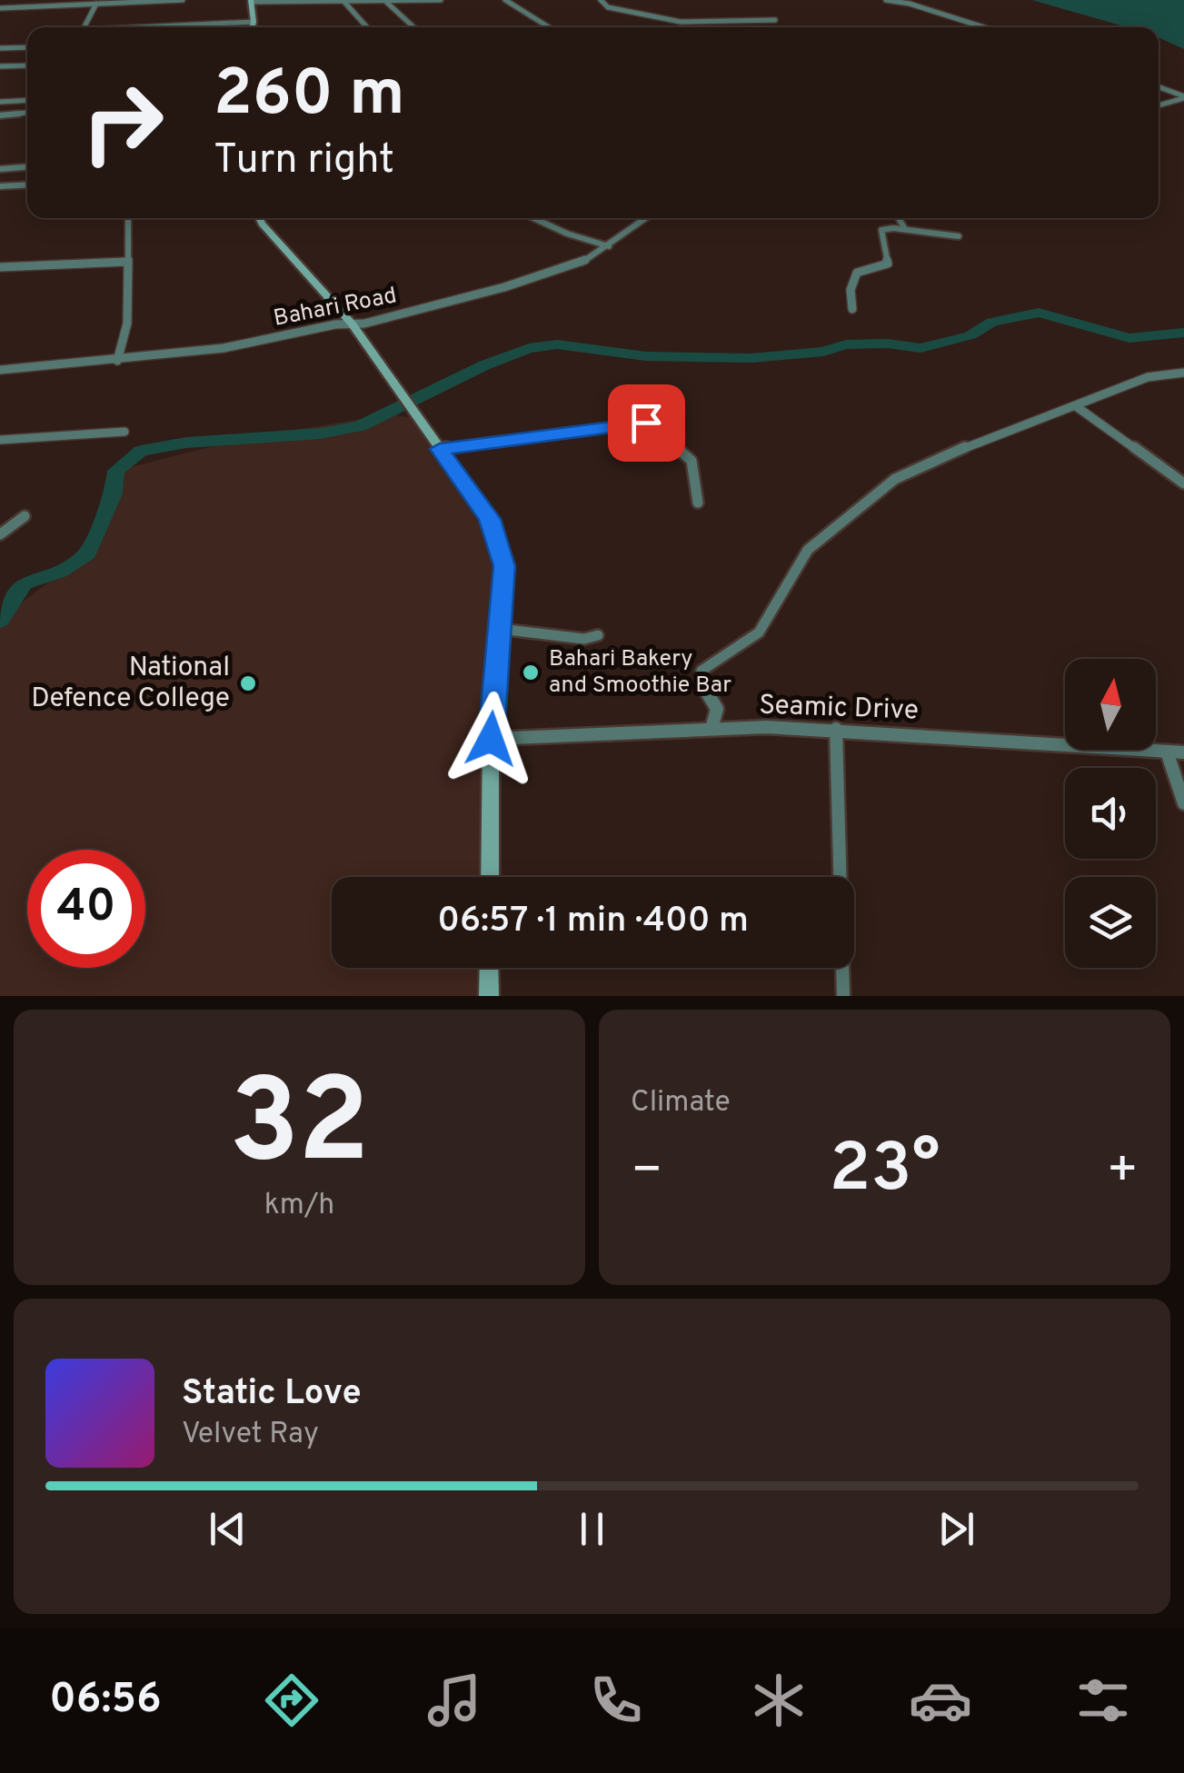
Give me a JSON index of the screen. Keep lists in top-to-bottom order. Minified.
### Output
{"streets":{"street":["Bahari Road","Seamic Drive"]},"places":["Bahari Bakery and Smoothie Bar","National Defence College"],"north":"top","page":{"turn":["260 m","Turn right"],"limit":"40","trip":"06:57 · 1 min · 400 m","tile":[["32","km/h"],"Climate"],"heat":["−","23°","+"],"song":["Static Love","Velvet Ray"],"tabs":"06:56"}}
